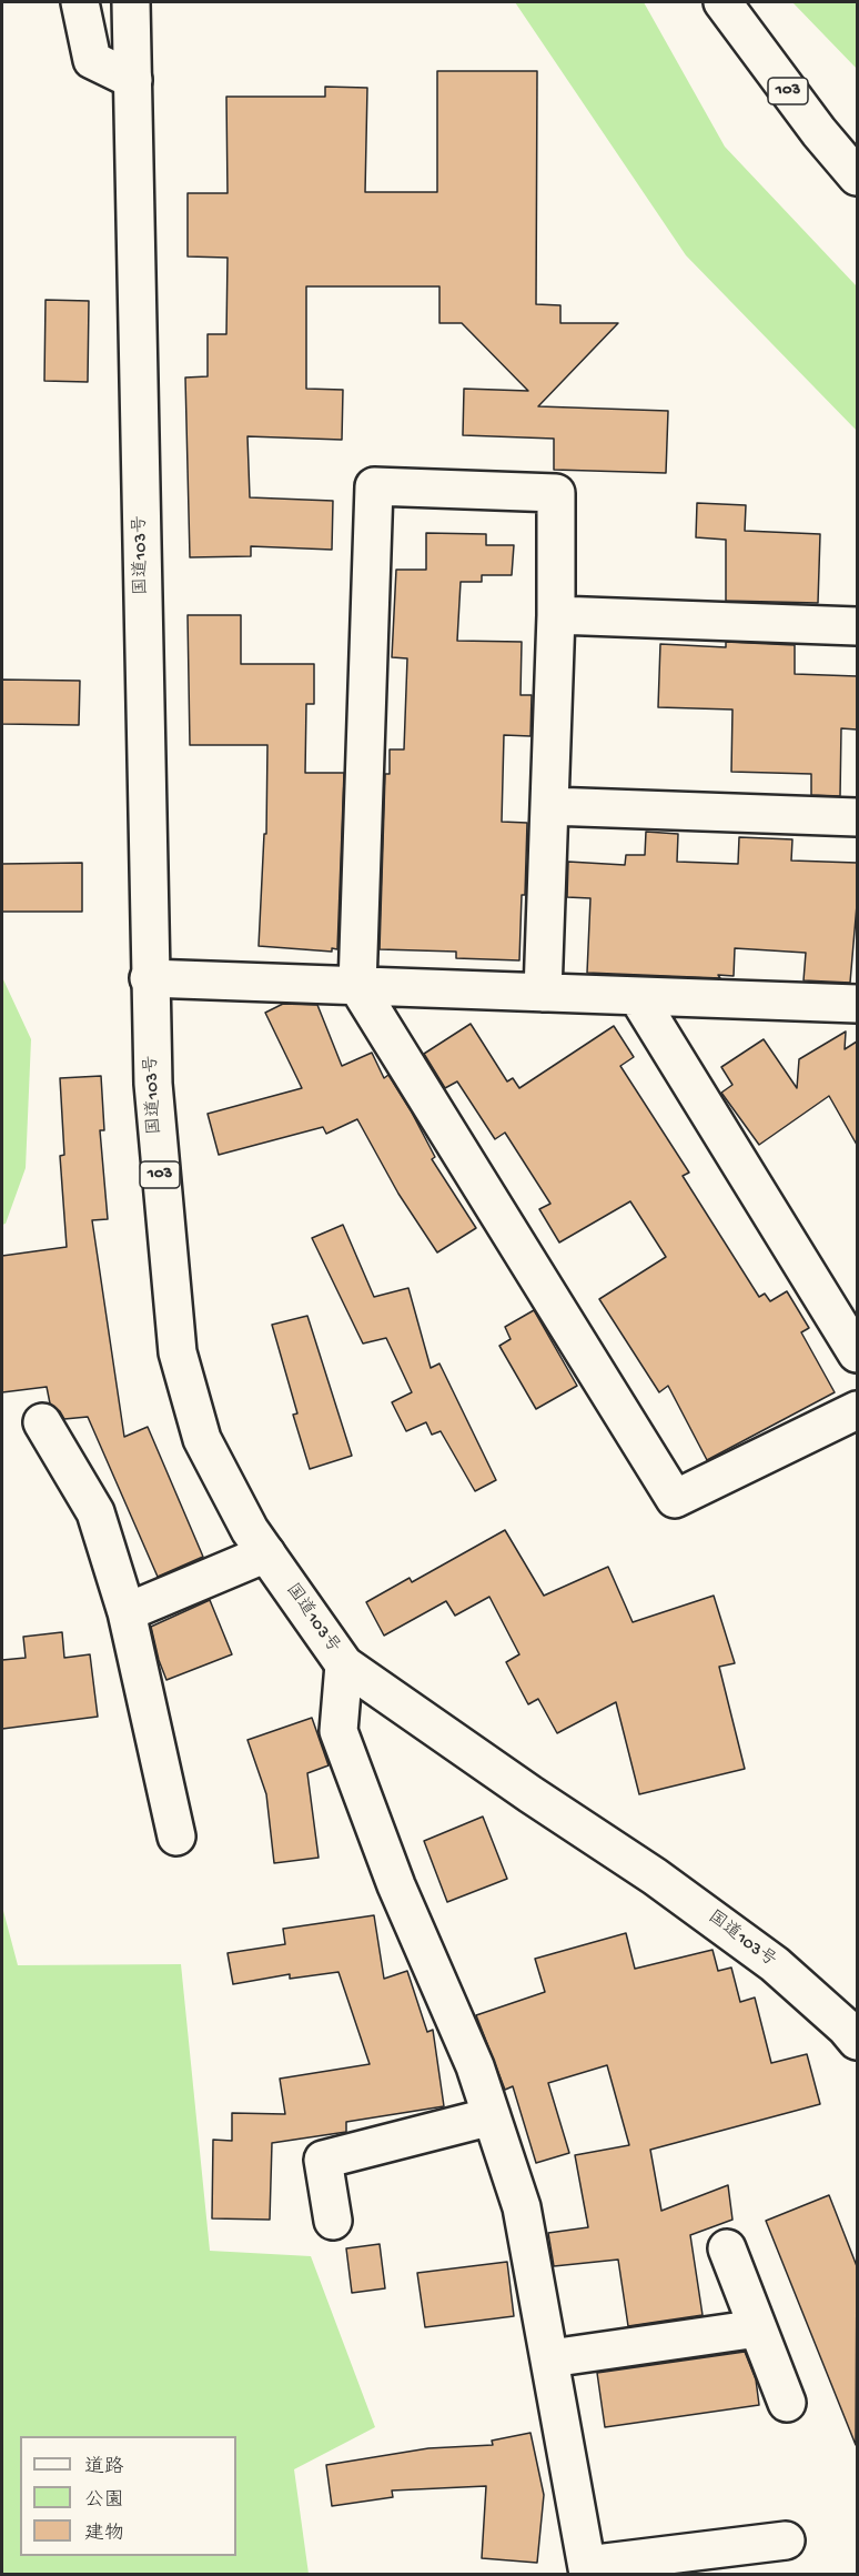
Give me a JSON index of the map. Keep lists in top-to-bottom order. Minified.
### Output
{"streets":{"main road":["103","国道103号"]},"legend":["道路","公園","建物"]}
